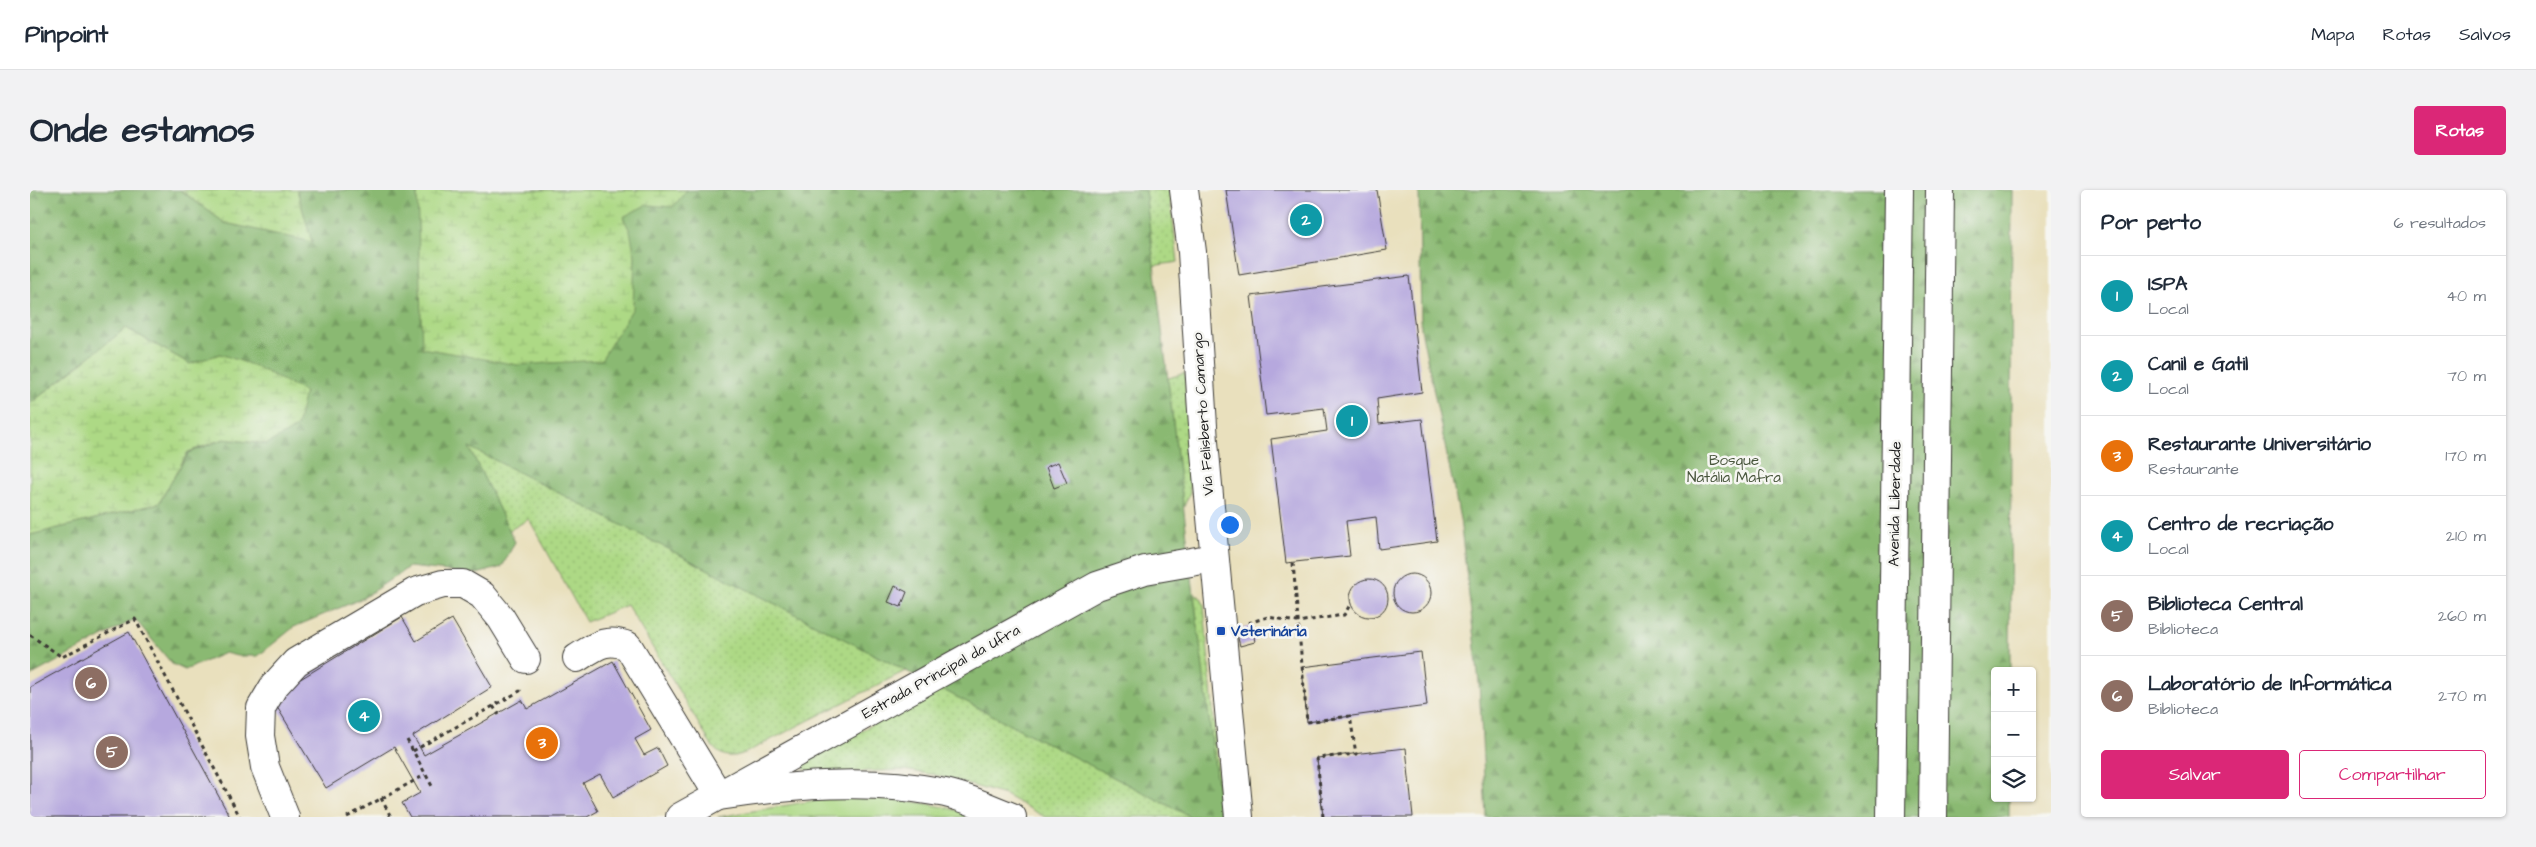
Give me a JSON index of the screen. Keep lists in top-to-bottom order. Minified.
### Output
{"streets":{"main road":["Via Felisberto Camargo","Avenida Liberdade","Estrada Principal da Ufra"]},"crossings":[["Via Felisberto Camargo","Estrada Principal da Ufra"]],"parks":["Bosque Natália Mafra"],"places":{"transit":["Veterinária"]},"page":{"header":"Pinpoint","nav":["Mapa","Rotas","Salvos"],"title":"Onde estamos","buttons":["Rotas",["Salvar","Compartilhar"]],"heading":["Por perto","6 resultados"],"pins":["2","1","6","4","3","5"],"list":[{"mark":"1","name":"ISPA","note":"Local","value":"40 m"},{"mark":"2","name":"Canil e Gatil","note":"Local","value":"70 m"},{"mark":"3","name":"Restaurante Universitário","note":"Restaurante","value":"170 m"},{"mark":"4","name":"Centro de recriação","note":"Local","value":"210 m"},{"mark":"5","name":"Biblioteca Central","note":"Biblioteca","value":"260 m"},{"mark":"6","name":"Laboratório de Informática","note":"Biblioteca","value":"270 m"}],"map_buttons":["+","−"]}}
